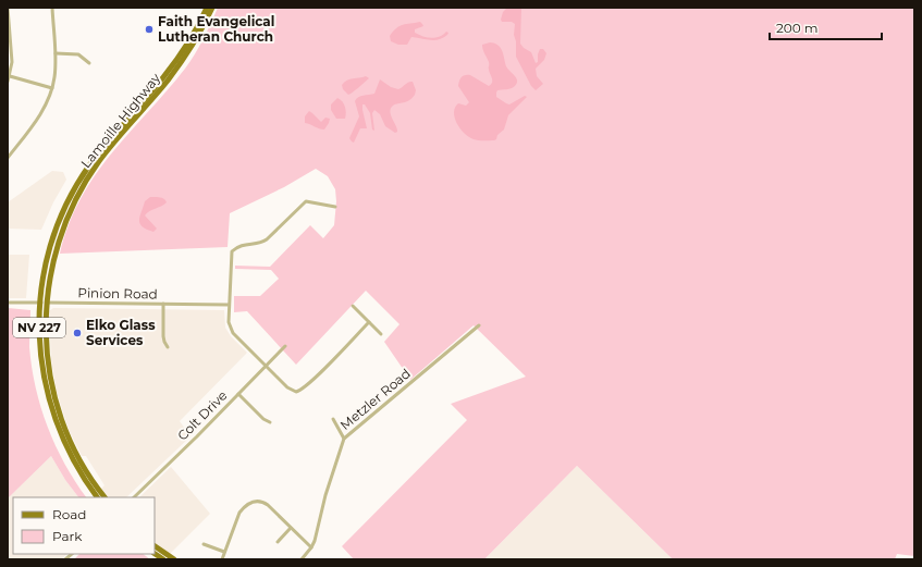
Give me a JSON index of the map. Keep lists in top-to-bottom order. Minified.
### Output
{"streets":{"main road":["Lamoille Highway","NV 227"],"street":["Pinion Road","Metzler Road","Colt Drive"]},"crossings":[["Lamoille Highway","Pinion Road"]],"places":["Faith Evangelical Lutheran Church","Elko Glass Services"],"legend":["Road","Park"],"scale_bar":"200 m"}
